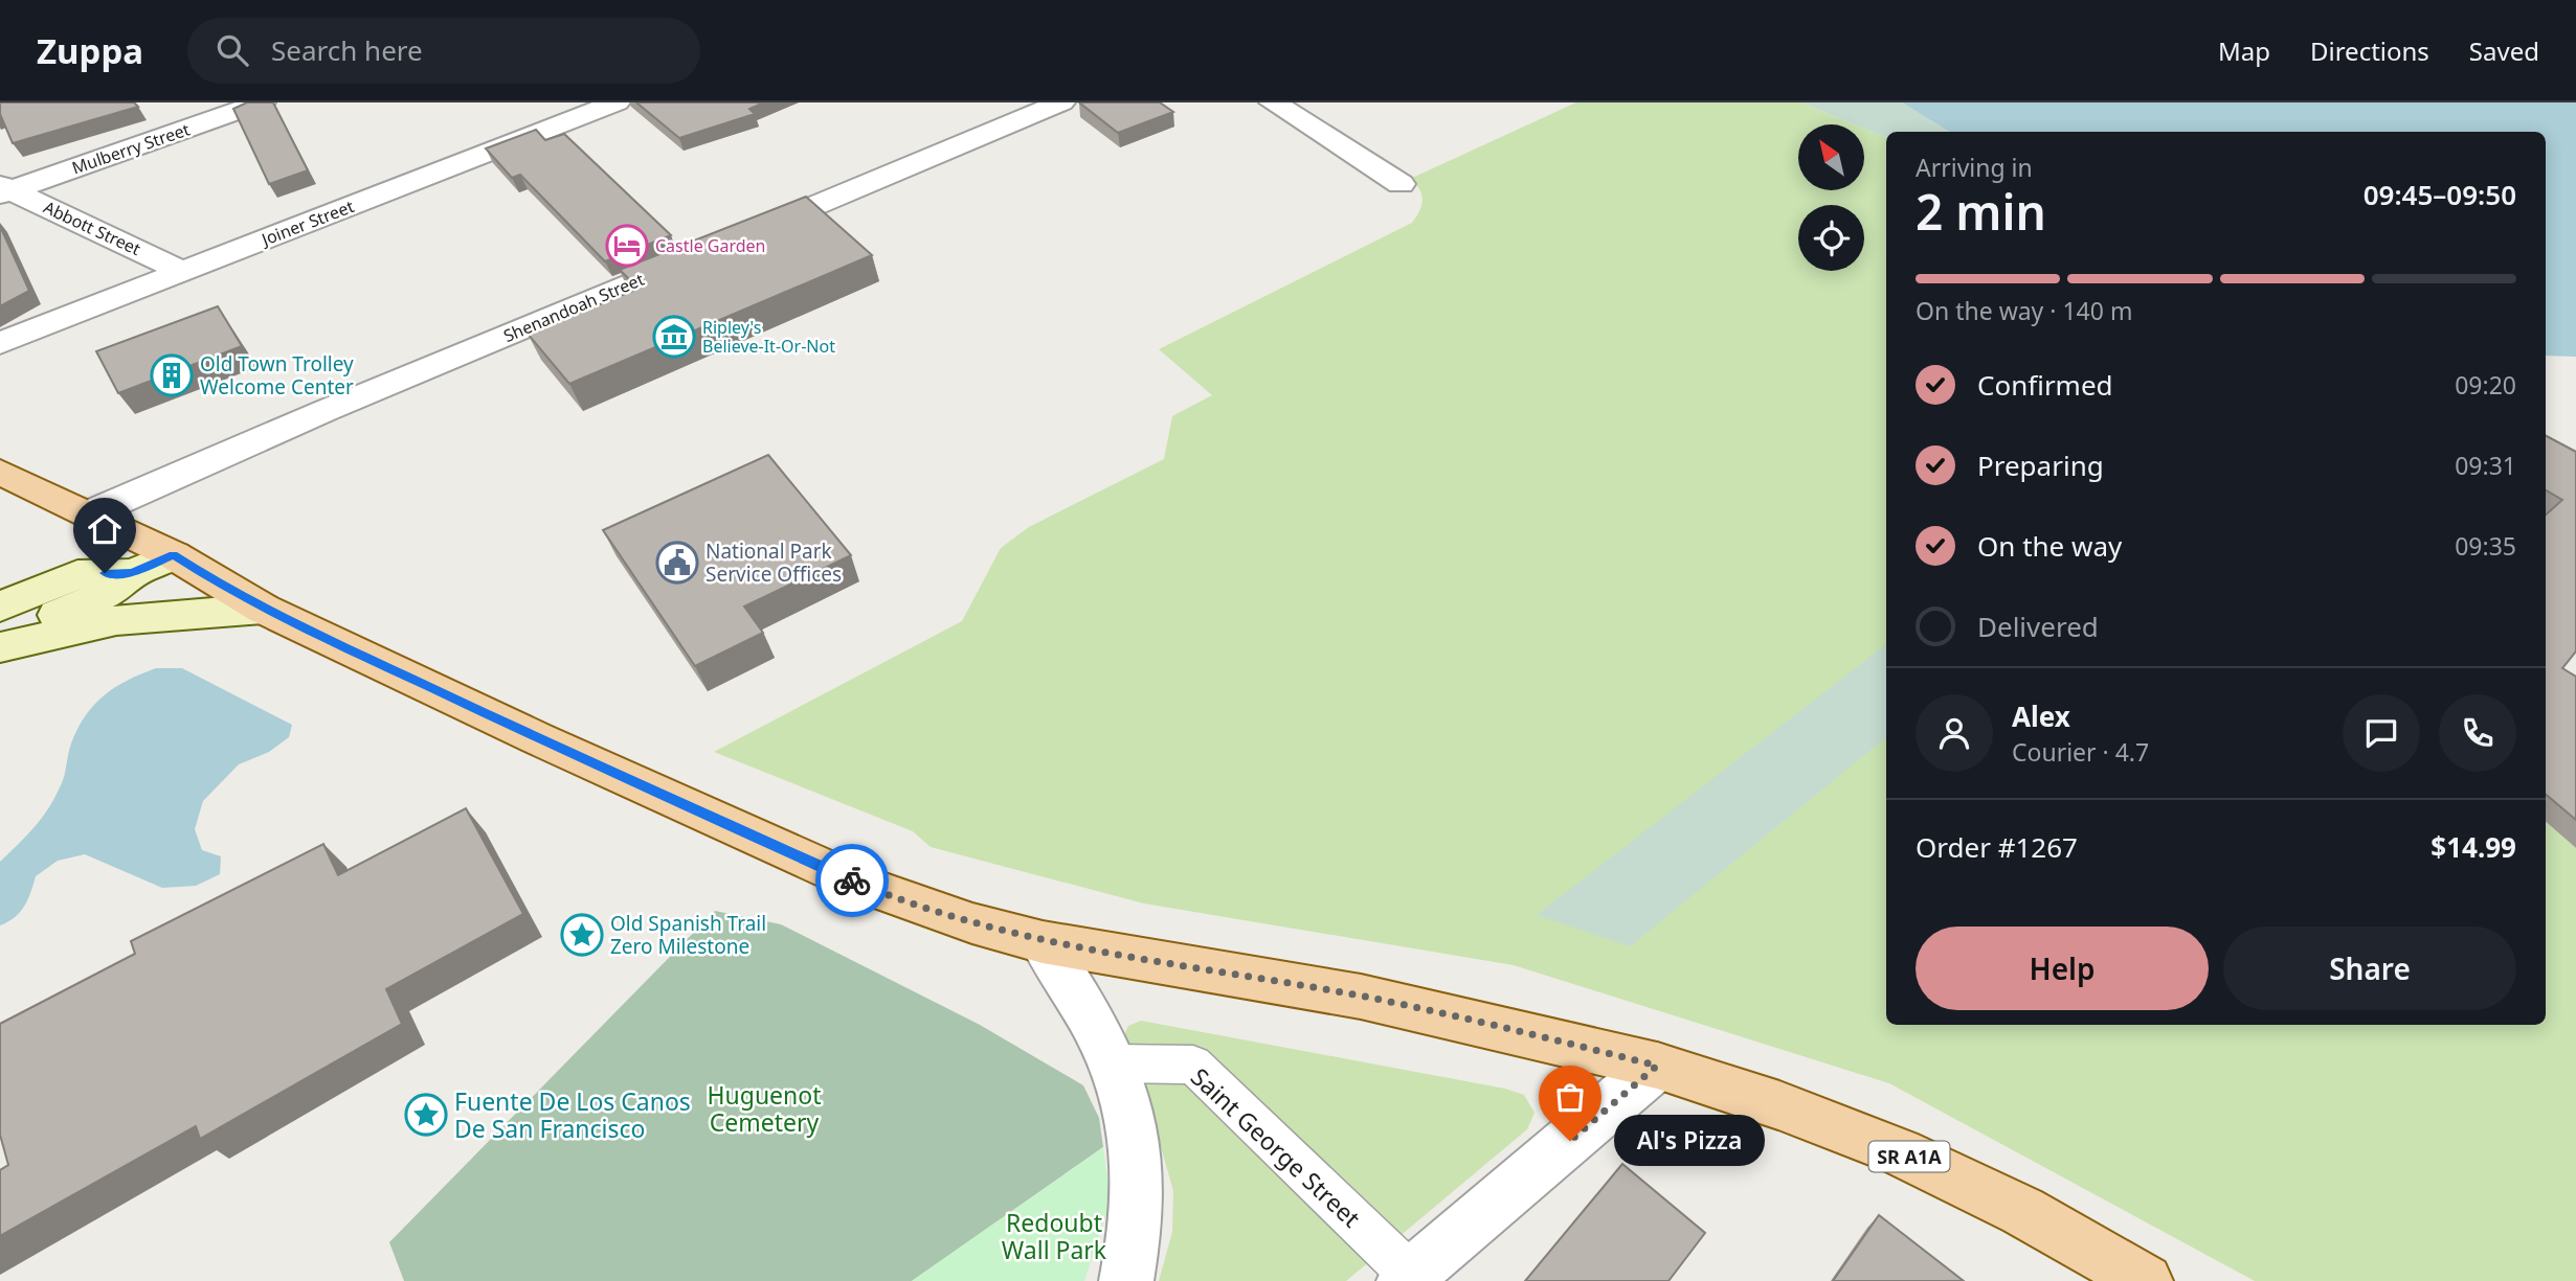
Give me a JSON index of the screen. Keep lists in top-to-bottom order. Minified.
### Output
{"streets":{"main road":["SR A1A"],"street":["Mulberry Street","Joiner Street","Abbott Street","Shenandoah Street","Saint George Street"]},"crossings":[["Mulberry Street","Abbott Street"],["Joiner Street","Abbott Street"],["Shenandoah Street","SR A1A"]],"parks":["Huguenot Cemetery","Redoubt Wall Park"],"places":{"hotel":["Castle Garden"],"museum":["Ripley's Believe-It-Or-Not"],"building":["Old Town Trolley Welcome Center"],"public building":["National Park Service Offices"],"place":["Old Spanish Trail Zero Milestone","Fuente De Los Canos De San Francisco"],"other":["Al's Pizza"]},"north":"top left","page":{"header":"Zuppa","search":"Search here","nav":["Map","Directions","Saved"],"heading":["2 min","Arriving in","09:45–09:50"],"panel":["Alex","Courier · 4.7","Order #1267","$14.99"],"bar":"On the way · 140 m","list":[["Confirmed","09:20"],["Preparing","09:31"],["On the way","09:35"],"Delivered"],"buttons":["Help","Share"],"bubble":"Al's Pizza"}}
